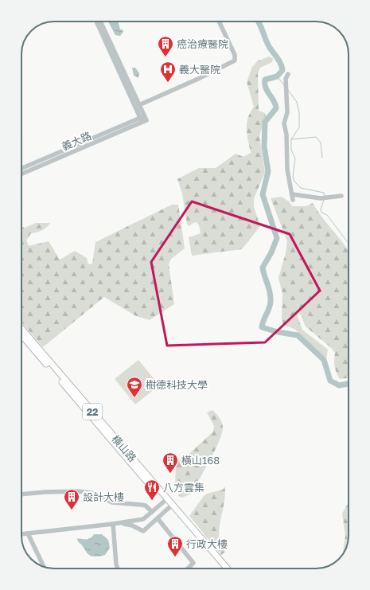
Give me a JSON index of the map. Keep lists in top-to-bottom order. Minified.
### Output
{"streets":{"main road":["22","橫山路"],"street":["義大路"]},"places":{"building":["癌治療醫院","橫山168","設計大樓","行政大樓"],"hospital":["義大醫院"],"school or university":["樹德科技大學"],"restaurant":["八方雲集"]}}
